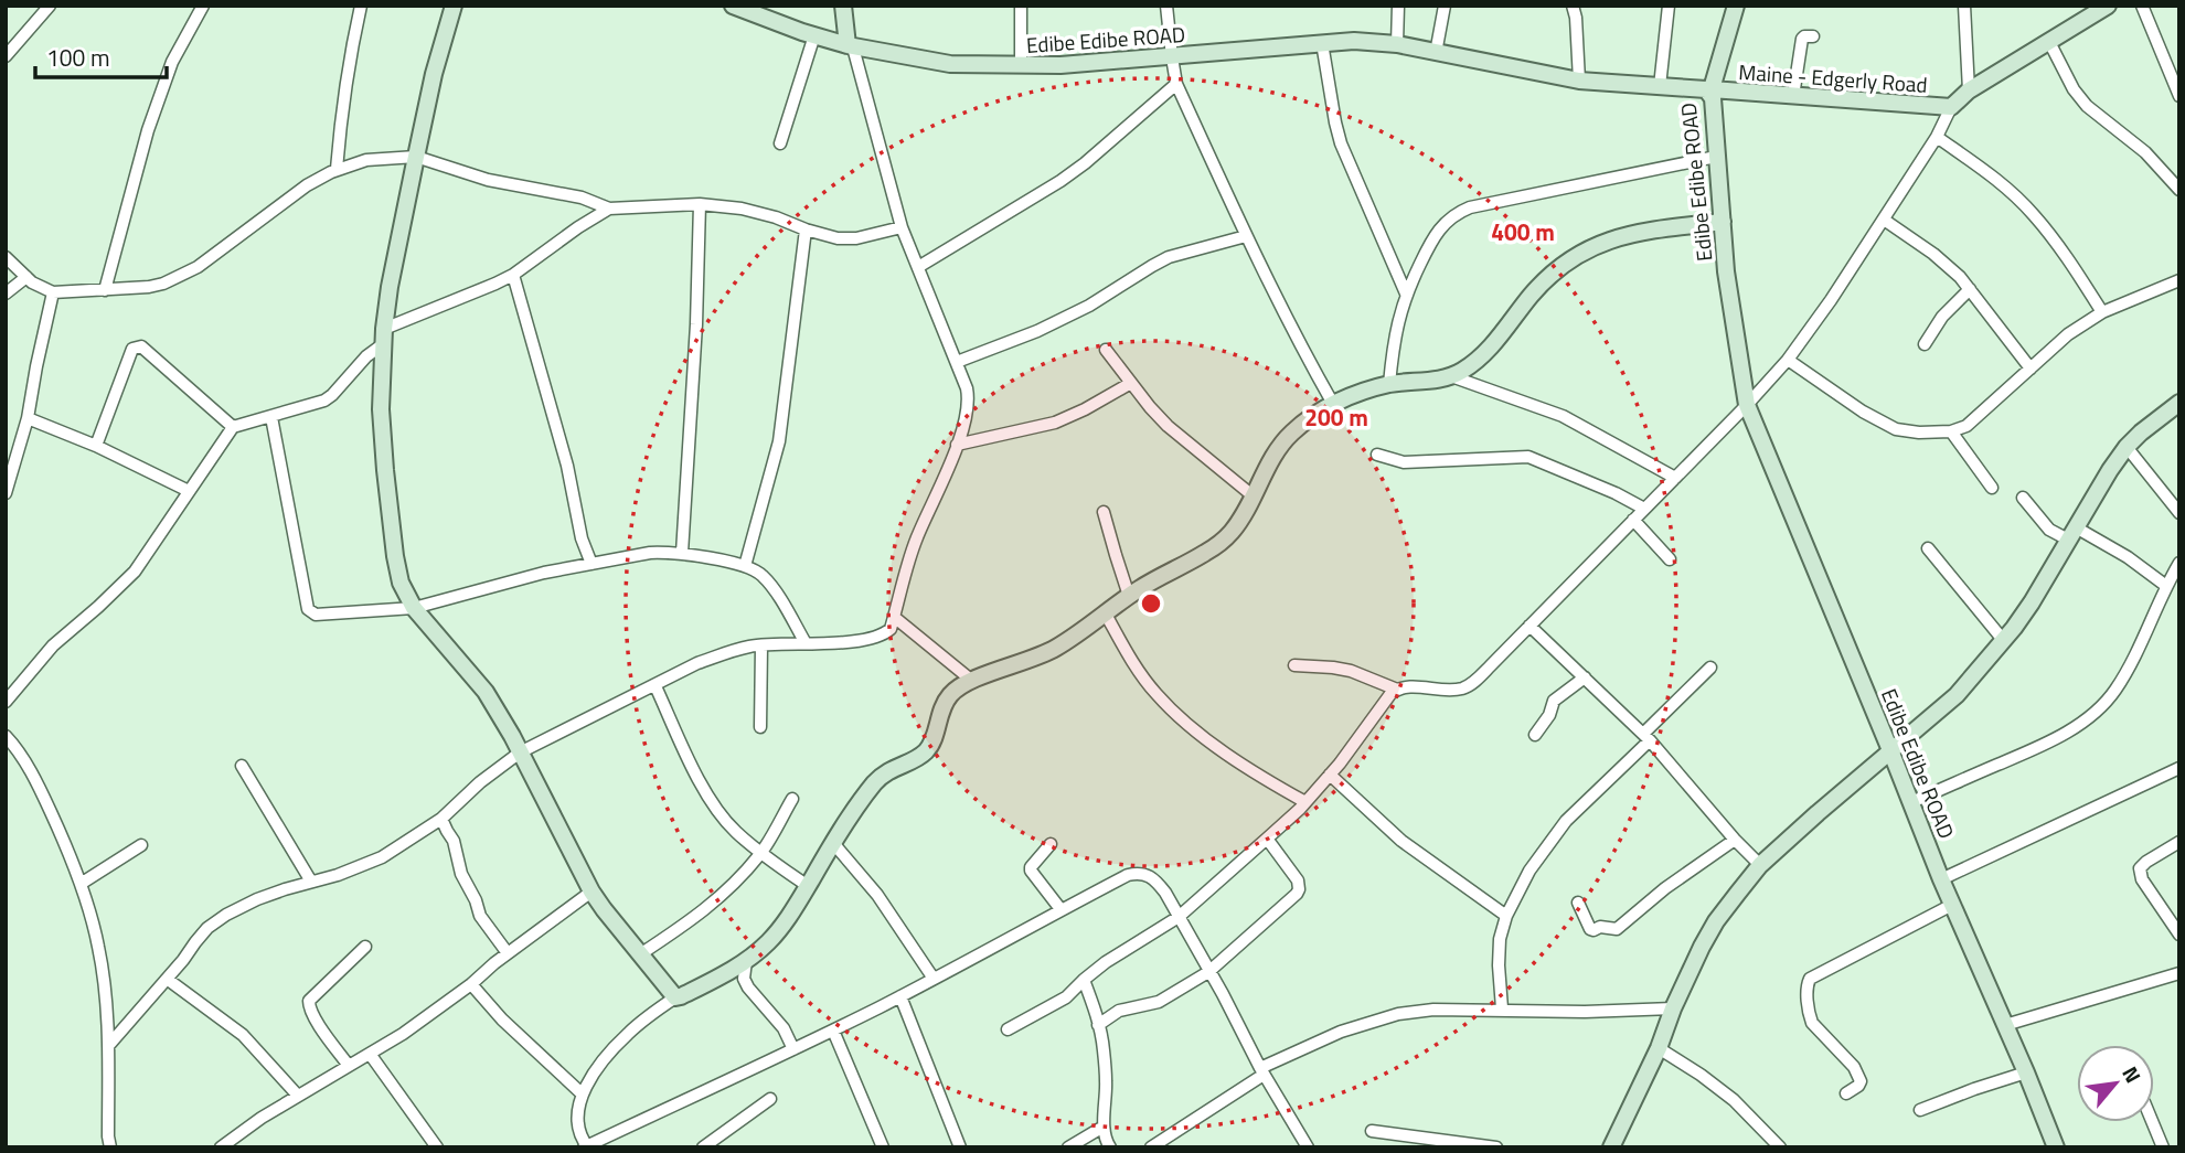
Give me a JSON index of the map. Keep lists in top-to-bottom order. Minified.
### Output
{"streets":{"street":["Edibe Edibe ROAD","Maine - Edgerly Road"]},"crossings":[["Edibe Edibe ROAD","Maine - Edgerly Road"]],"scale_bar":"100 m","north":"top right","rings":["400 m","200 m"]}
